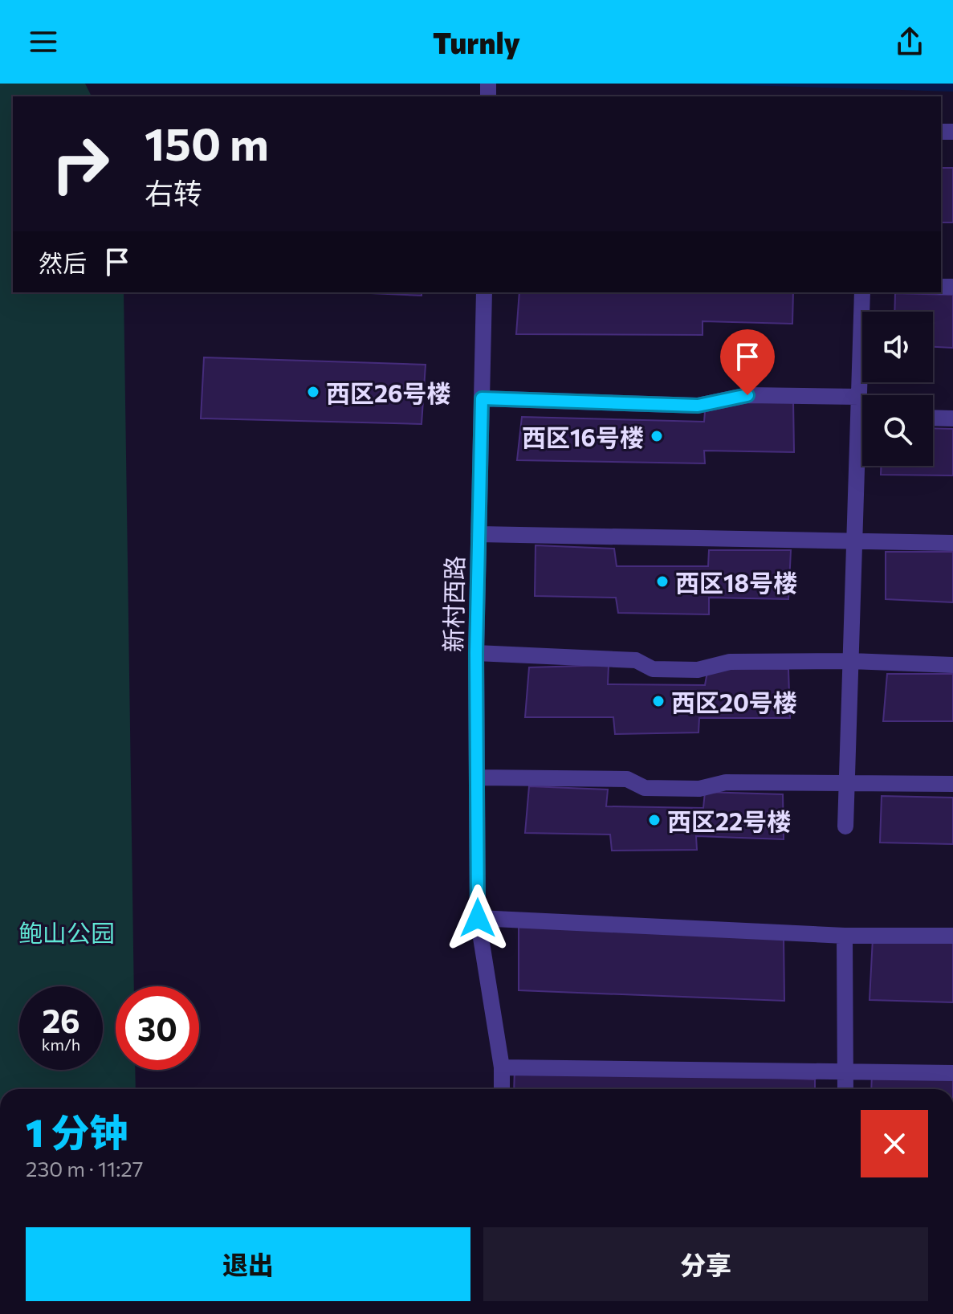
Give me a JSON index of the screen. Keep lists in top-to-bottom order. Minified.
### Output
{"streets":{"street":["新村西路"]},"parks":["鲍山公园"],"places":["西区26号楼","西区16号楼","西区18号楼","西区20号楼","西区22号楼"],"page":{"header":"Turnly","turn":["150 m","右转"],"then":"然后","speed":"26 km/h","limit":"30","heading":["1 分钟","230 m · 11:27"],"buttons":["退出","分享"]}}
